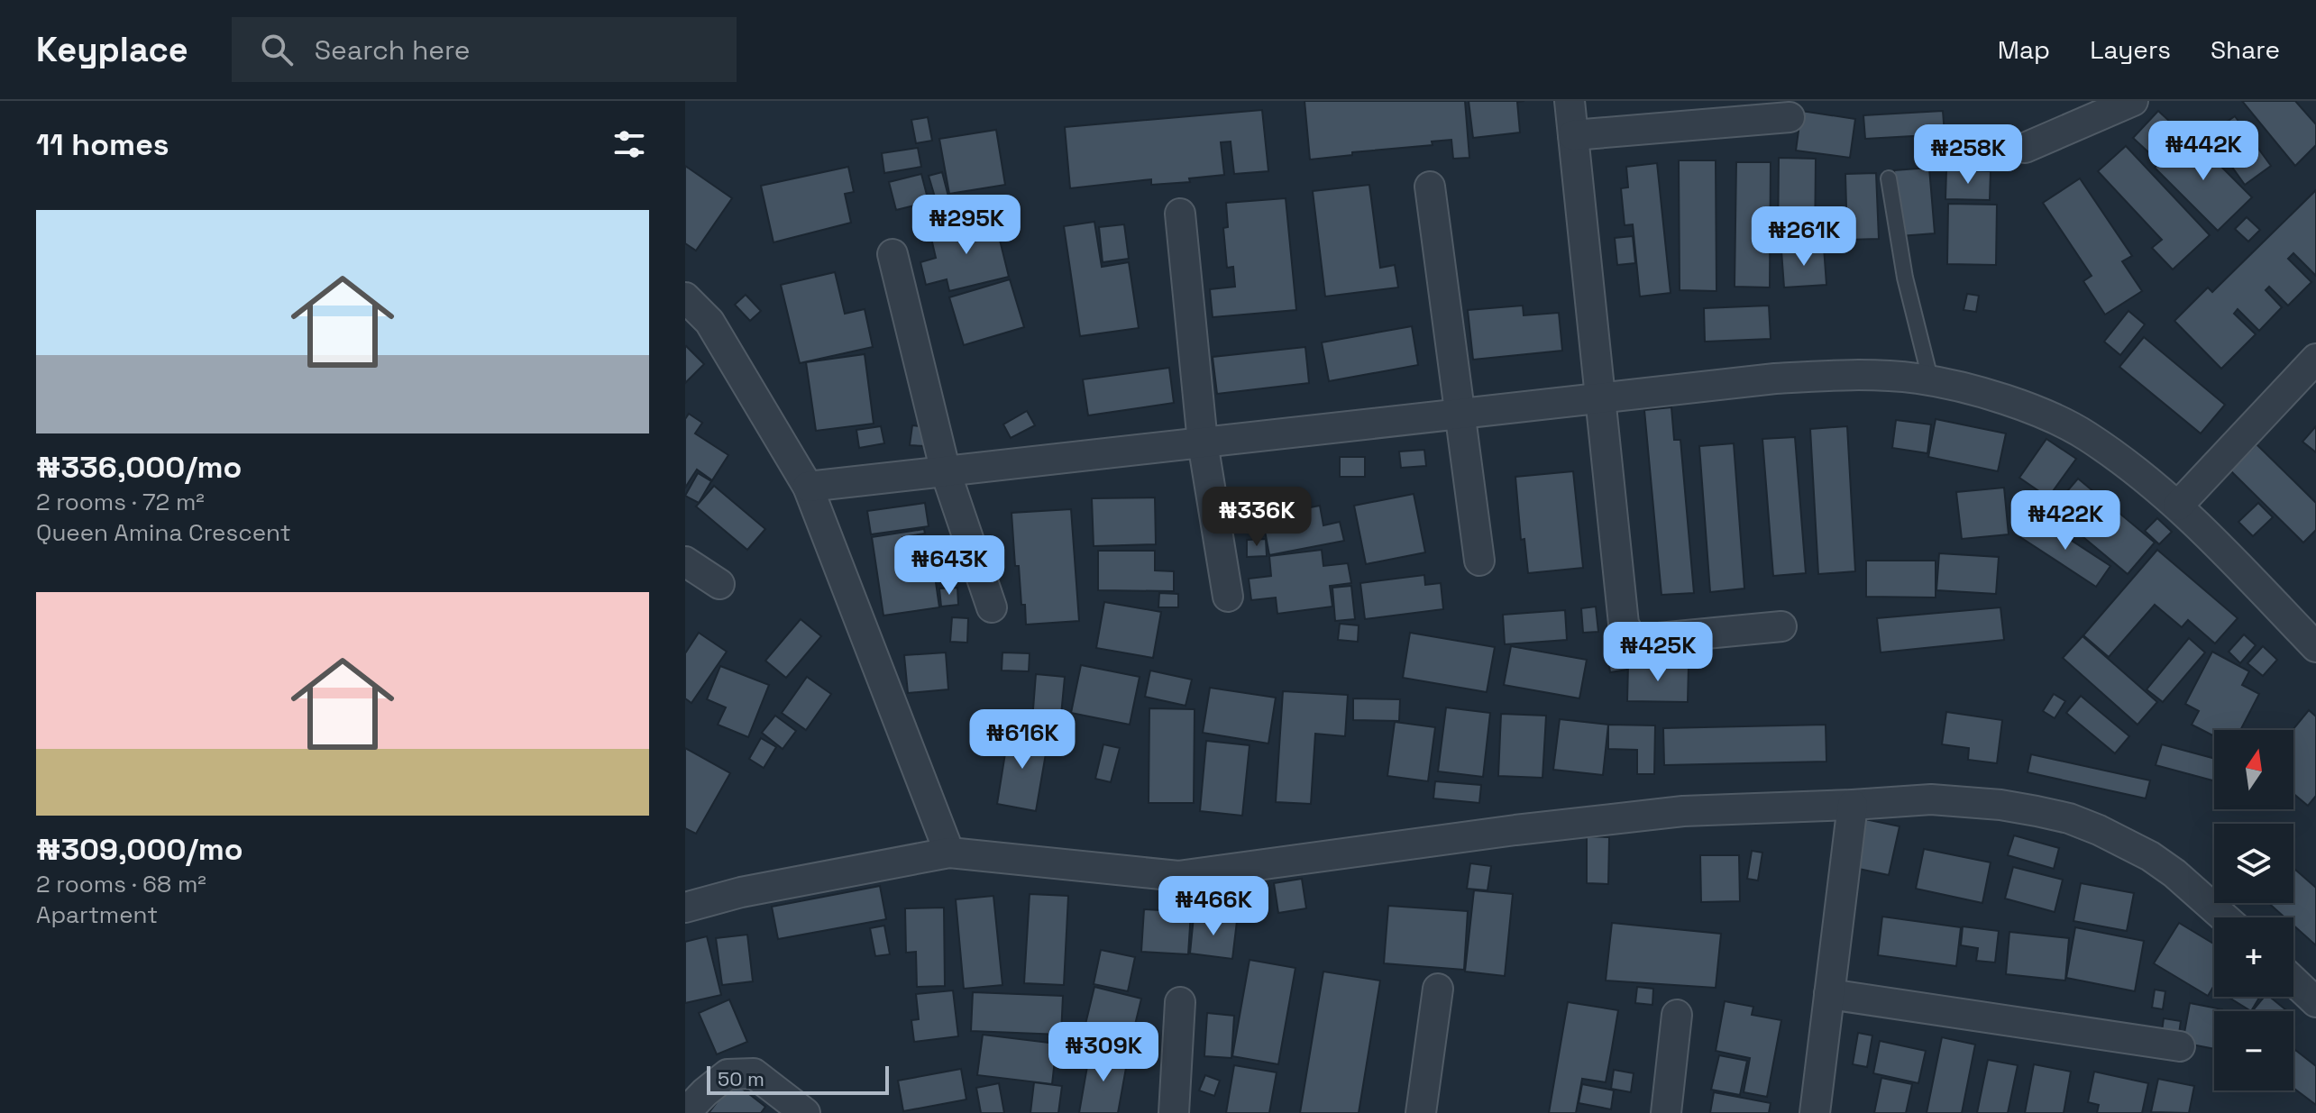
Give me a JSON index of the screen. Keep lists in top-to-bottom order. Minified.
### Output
{"scale_bar":"50 m","north":"top","page":{"header":"Keyplace","search":"Search here","nav":["Map","Layers","Share"],"heading":"11 homes","price":["₦442K","₦258K","₦295K","₦261K","₦336K","₦422K","₦643K","₦425K","₦616K","₦466K","₦309K"],"list":[{"name":"₦336,000/mo","note":"2 rooms · 72 m² · Queen Amina Crescent"},{"name":"₦309,000/mo","note":"2 rooms · 68 m² · Apartment"}],"map_buttons":["+","−"],"scale":"50 m"}}
